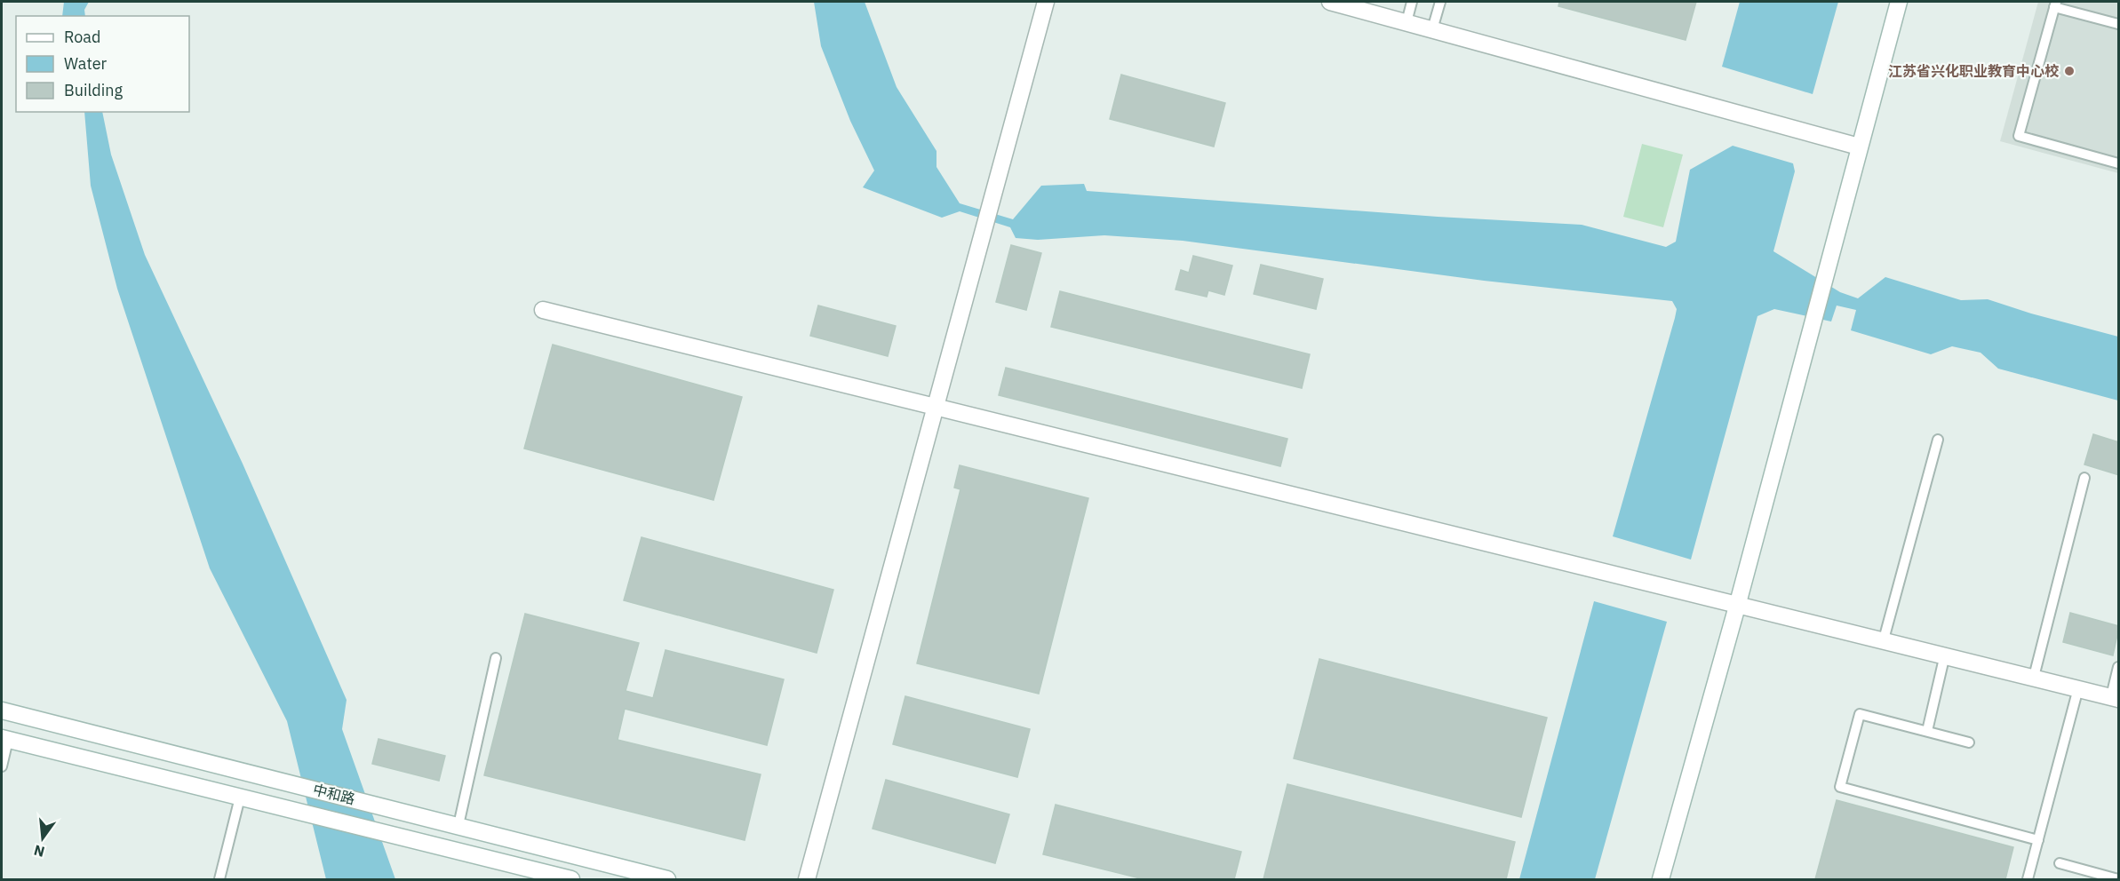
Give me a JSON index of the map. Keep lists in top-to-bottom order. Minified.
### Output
{"streets":{"street":["中和路"]},"places":["江苏省兴化职业教育中心校"],"legend":["Road","Water","Building"],"north":"bottom"}
